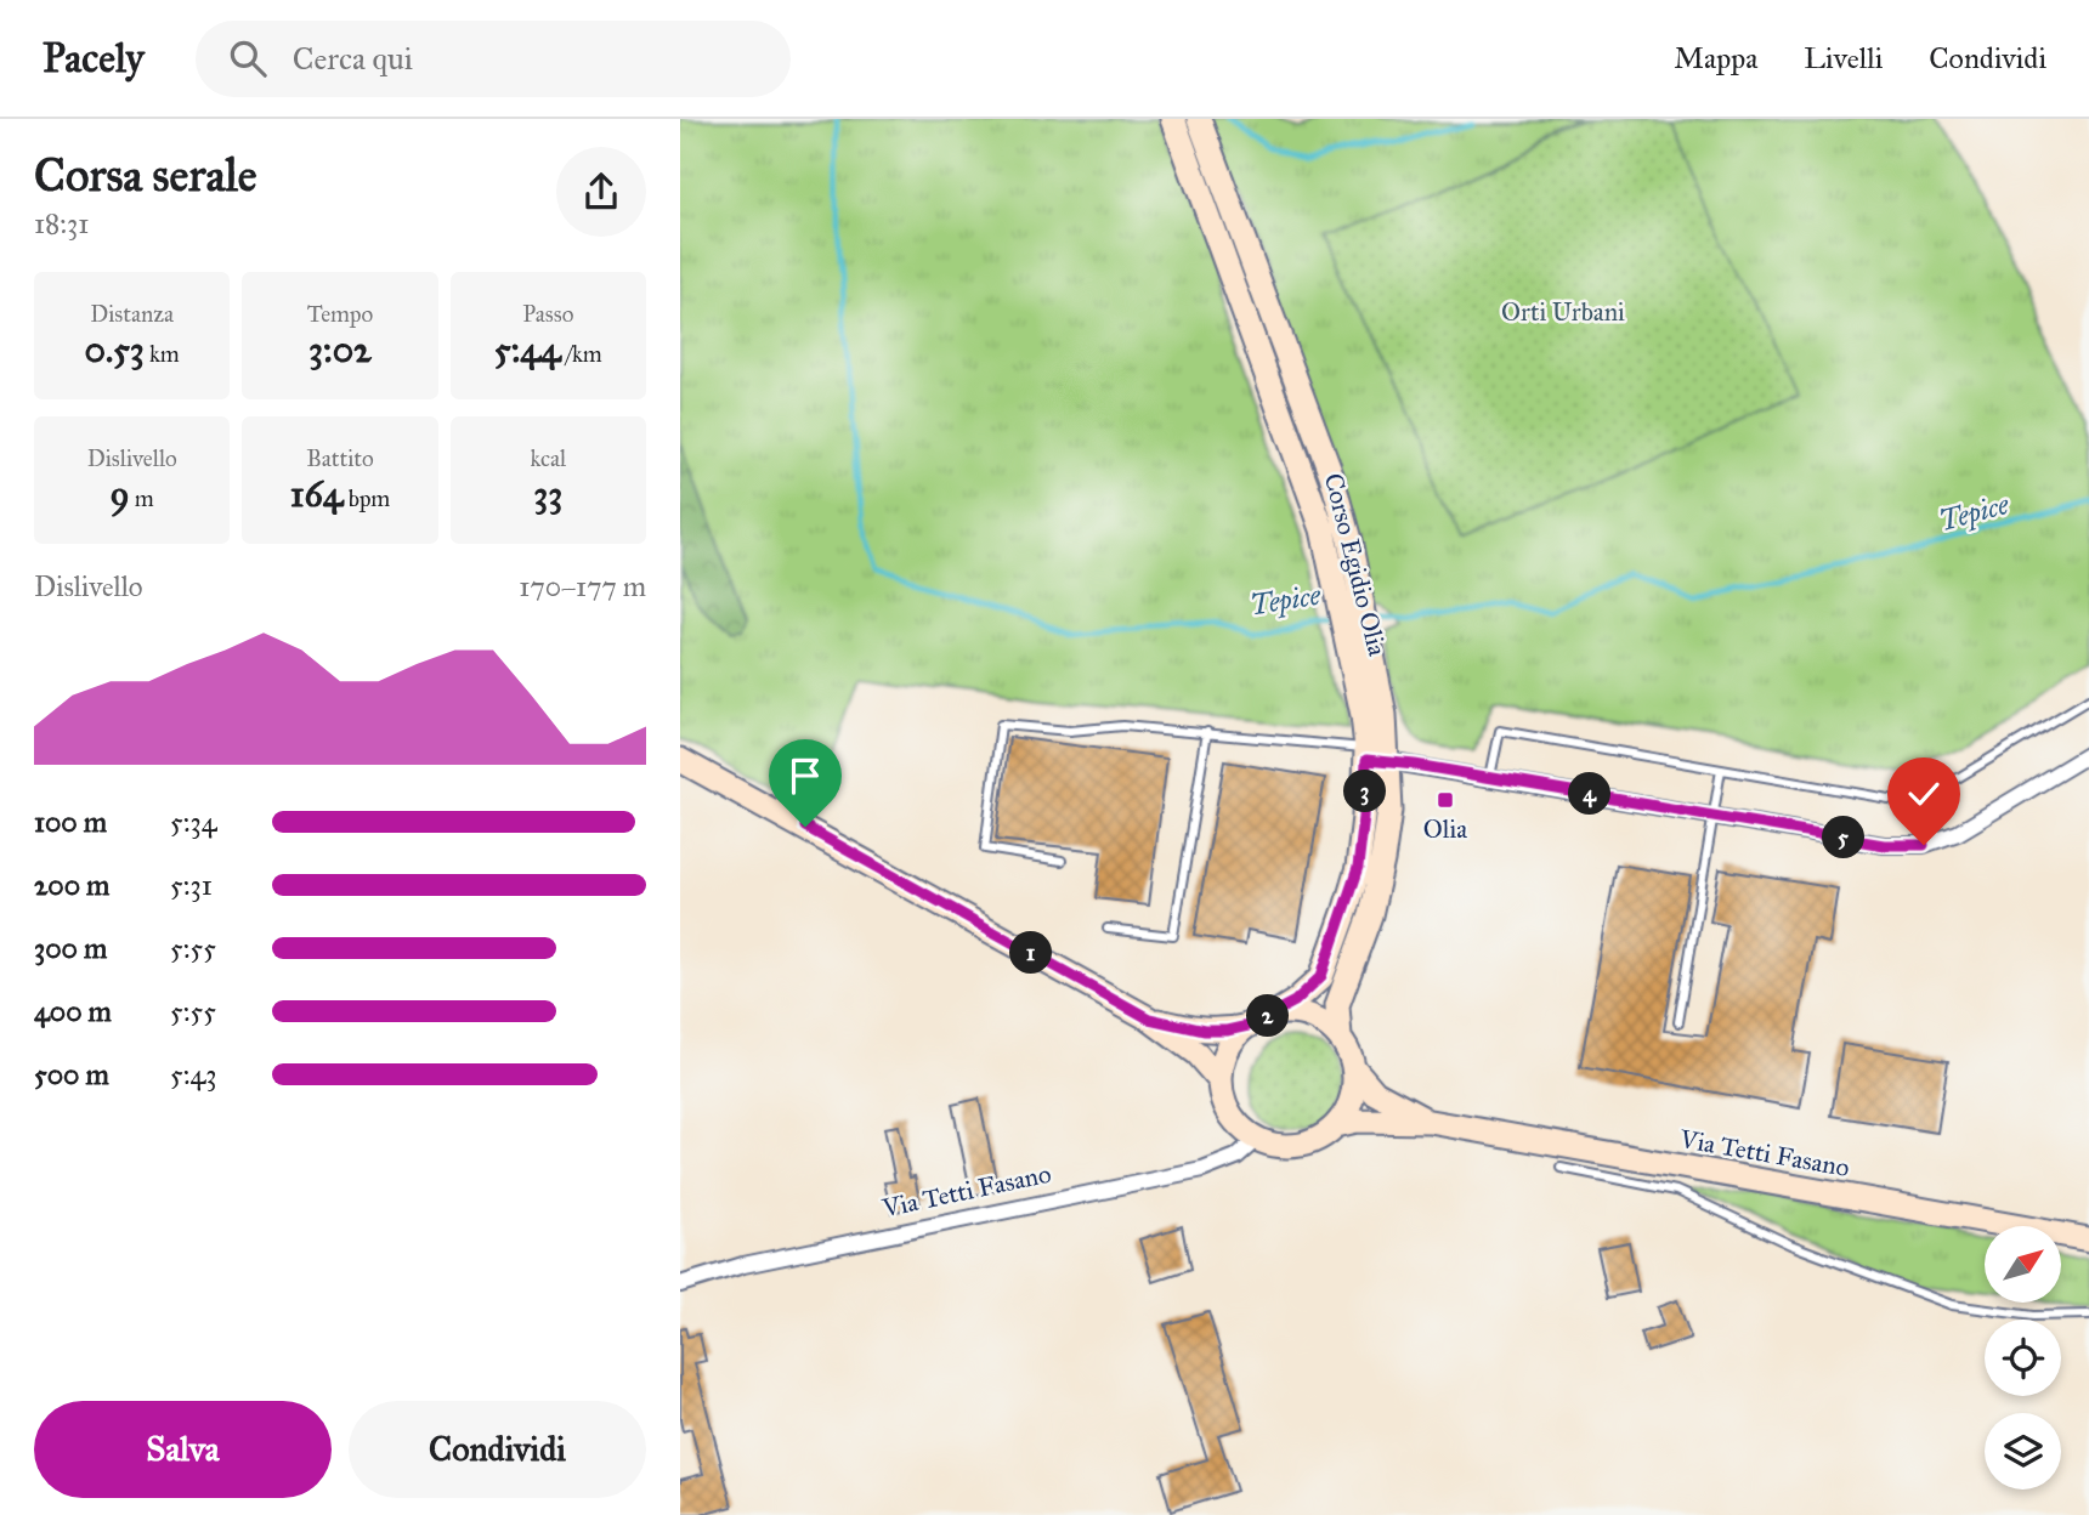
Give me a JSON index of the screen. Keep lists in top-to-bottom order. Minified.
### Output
{"streets":{"main road":["Corso Egidio Olia","Via Tetti Fasano"]},"crossings":[["Corso Egidio Olia","Via Tetti Fasano"]],"water":["Tepice"],"parks":["Orti Urbani"],"places":{"transit":["Olia"]},"north":"top right","page":{"header":"Pacely","search":"Cerca qui","nav":["Mappa","Livelli","Condividi"],"heading":["Corsa serale","18:31"],"stats":[["Distanza","0.53 km"],["Tempo","3:02"],["Passo","5:44 /km"],["Dislivello","9 m"],["Battito","164 bpm"],["kcal","33"]],"chart":["Dislivello","170–177 m"],"pins":["3","4","5","1","2"],"list":[{"name":"100 m","note":"5:34"},{"name":"200 m","note":"5:31"},{"name":"300 m","note":"5:55"},{"name":"400 m","note":"5:55"},{"name":"500 m","note":"5:43"}],"buttons":["Salva","Condividi"]}}
